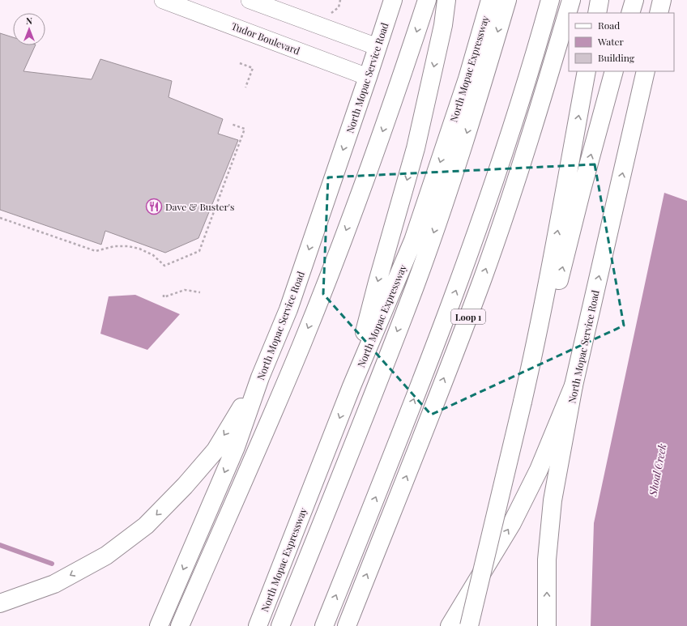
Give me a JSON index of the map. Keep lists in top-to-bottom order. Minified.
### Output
{"streets":{"main road":["North Mopac Expressway","North Mopac Service Road","Loop 1"],"street":["Tudor Boulevard"]},"crossings":[["Tudor Boulevard","North Mopac Service Road"]],"water":["Shoal Creek"],"places":{"restaurant":["Dave & Buster's"]},"legend":["Road","Water","Building"],"north":"top"}
